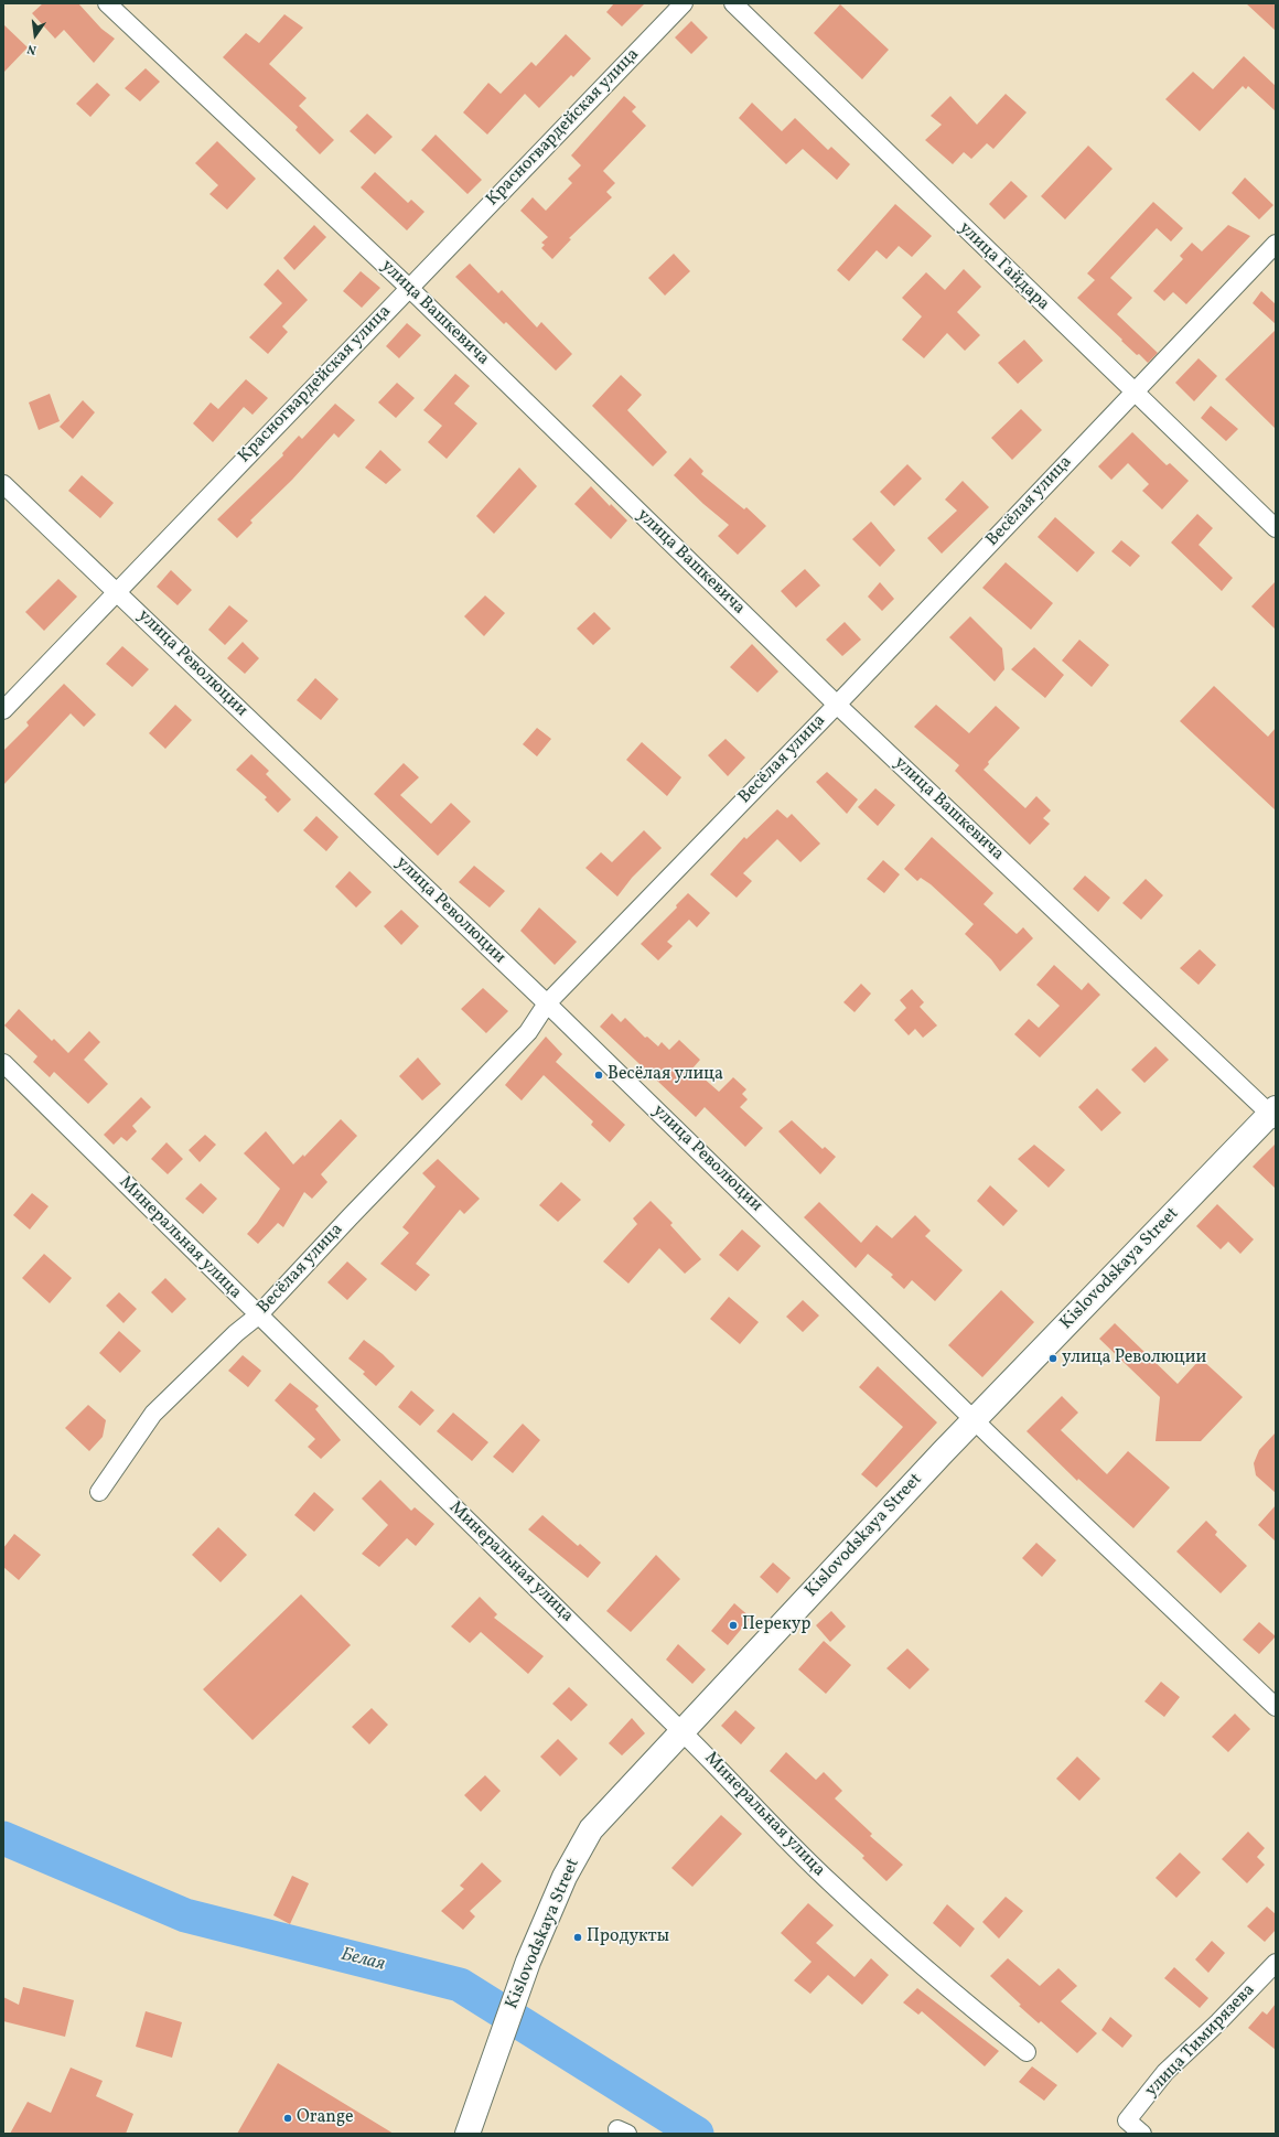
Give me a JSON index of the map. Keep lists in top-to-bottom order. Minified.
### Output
{"streets":{"main road":["Kislovodskaya Street"],"street":["Красногвардейская улица","улица Гайдара","улица Вашкевича","Весёлая улица","улица Революции","Минеральная улица","улица Тимирязева"]},"crossings":[["Красногвардейская улица","улица Вашкевича"],["Красногвардейская улица","улица Революции"],["улица Гайдара","Весёлая улица"],["улица Вашкевича","Весёлая улица"],["улица Вашкевича","Kislovodskaya Street"],["Весёлая улица","улица Революции"],["Весёлая улица","Минеральная улица"],["улица Революции","Kislovodskaya Street"],["Минеральная улица","Kislovodskaya Street"]],"water":["Белая"],"places":["Весёлая улица","улица Революции","Перекур","Продукты","Orange"],"north":"bottom"}
